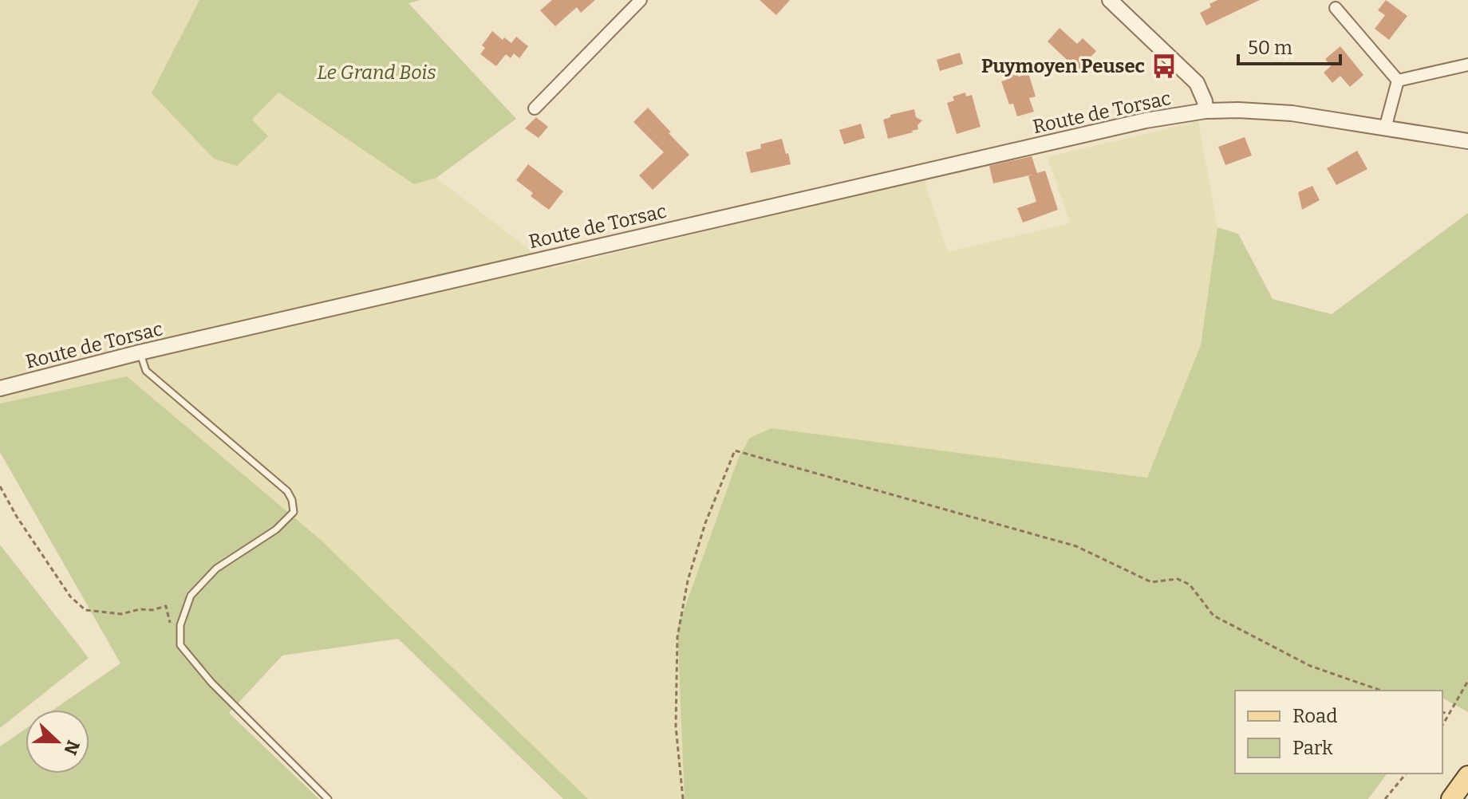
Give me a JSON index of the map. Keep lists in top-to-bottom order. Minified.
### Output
{"streets":{"street":["Route de Torsac"]},"parks":["Le Grand Bois"],"places":{"bus stop":["Puymoyen Peusec"]},"legend":["Road","Park"],"scale_bar":"50 m","north":"right"}
